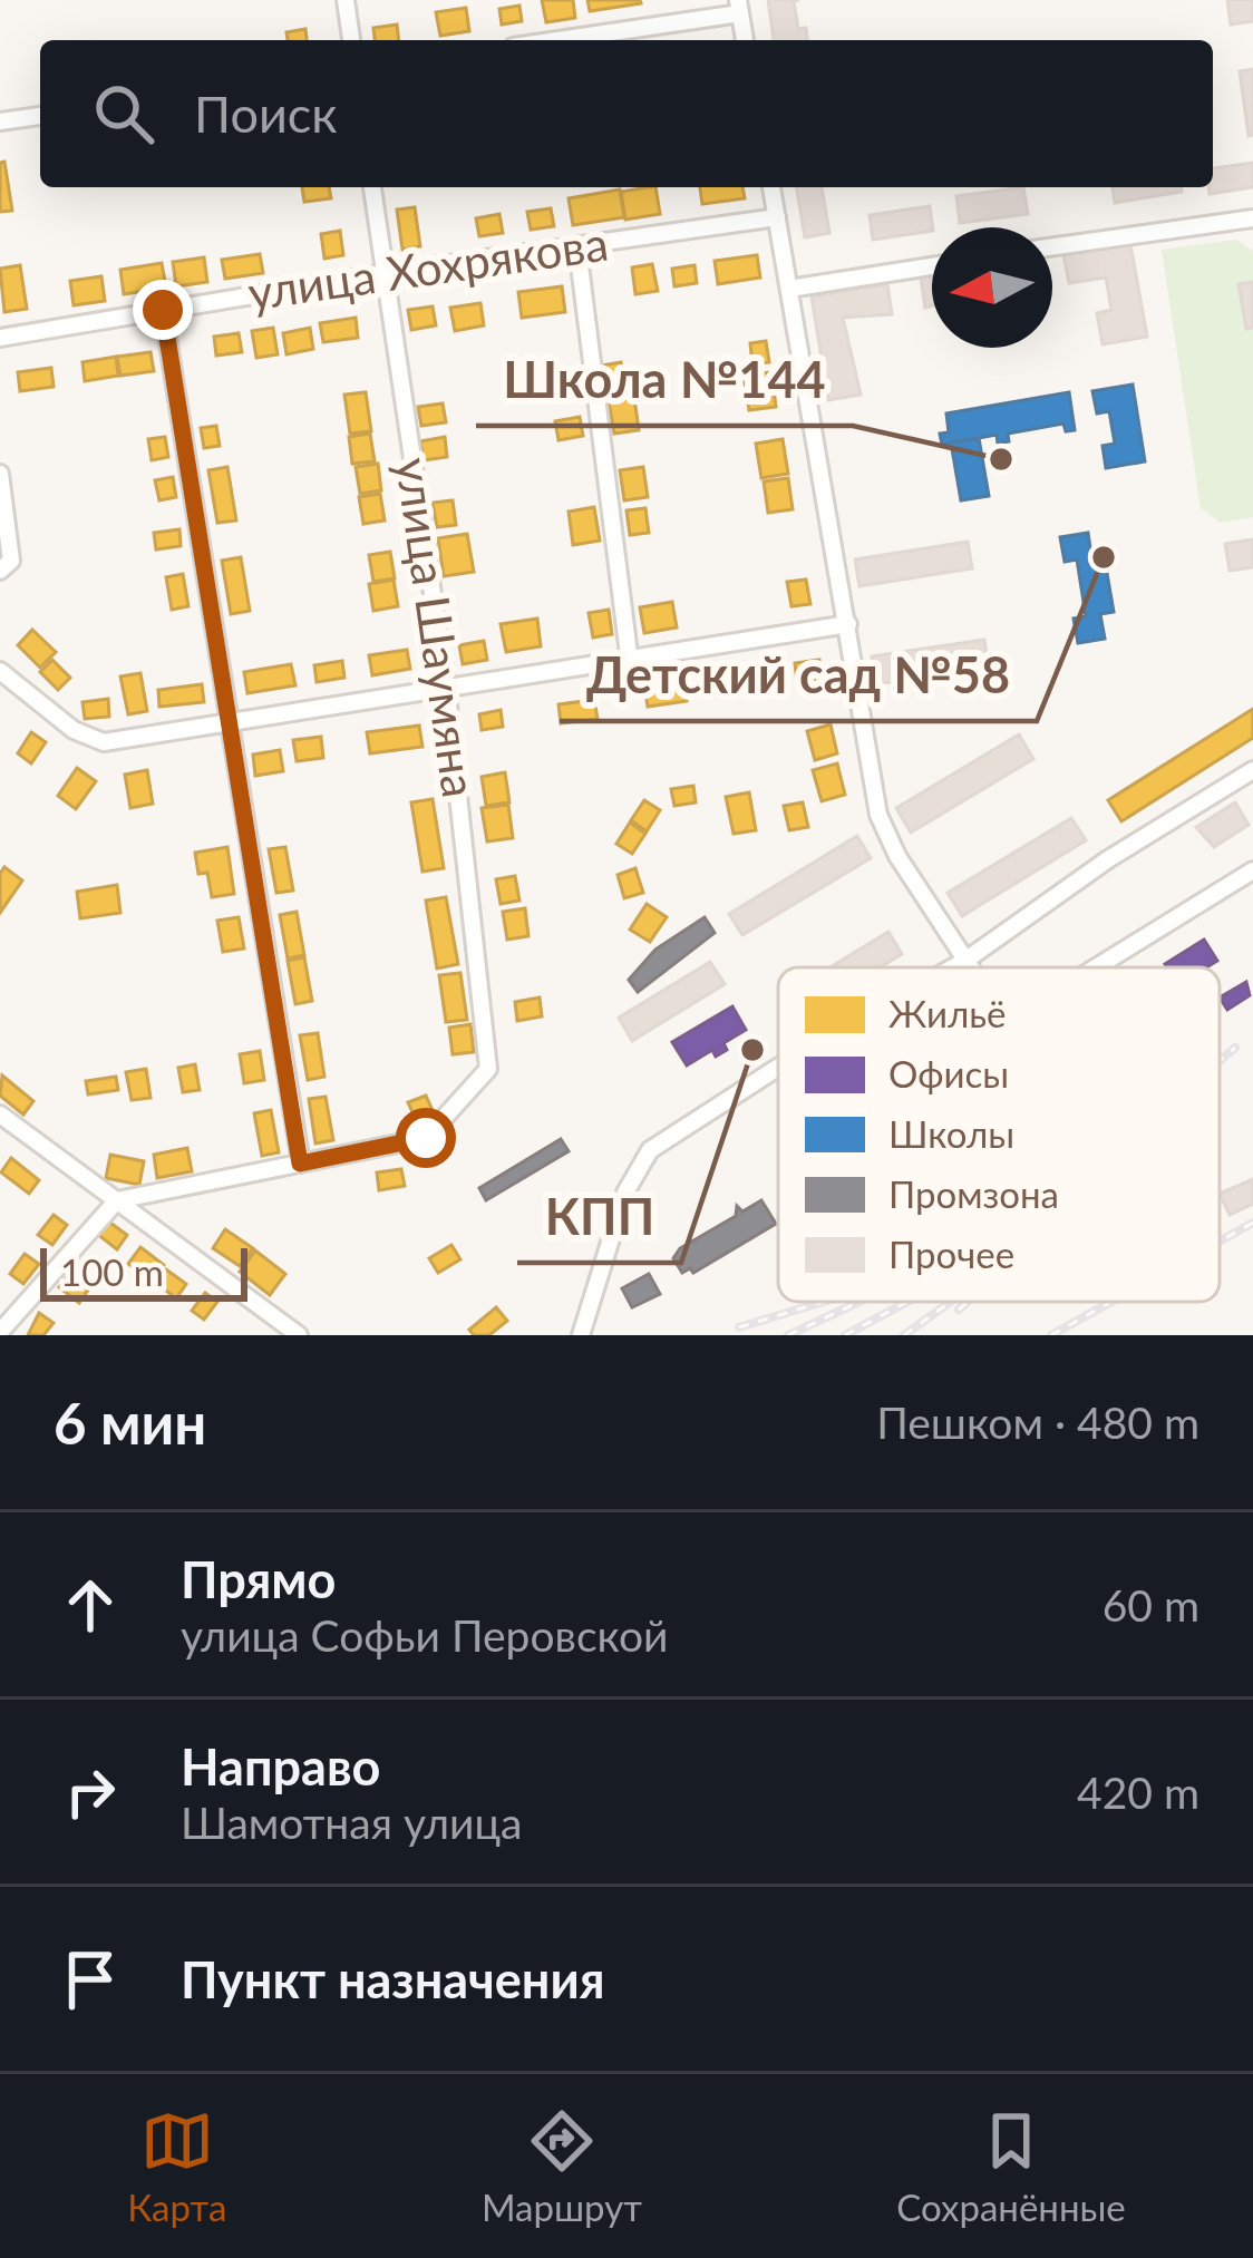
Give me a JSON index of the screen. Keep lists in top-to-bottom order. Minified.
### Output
{"streets":{"street":["улица Хохрякова","улица Шаумяна"]},"crossings":[["улица Хохрякова","улица Шаумяна"]],"places":["Школа №144","Детский сад №58","КПП"],"legend":["Жильё","Офисы","Школы","Промзона","Прочее"],"scale_bar":"100 m","north":"left","page":{"search":"Поиск","scale":"100 m","heading":["6 мин","Пешком · 480 m"],"list":[["Прямо","улица Софьи Перовской","60 m"],["Направо","Шамотная улица","420 m"],"Пункт назначения"],"nav":["Карта","Маршрут","Сохранённые"]}}
